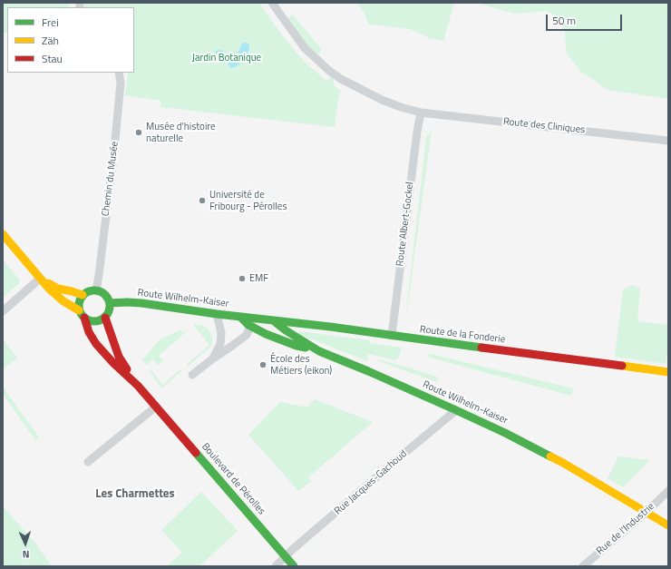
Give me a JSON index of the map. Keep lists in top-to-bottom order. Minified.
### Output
{"streets":{"main road":["Route Wilhelm-Kaiser","Route de la Fonderie","Boulevard de Pérolles"],"street":["Route des Cliniques","Chemin du Musée","Route Albert-Gockel","Rue Jacques-Gachoud","Rue de l'Industrie"]},"crossings":[["Route des Cliniques","Route Albert-Gockel"],["Chemin du Musée","Route Wilhelm-Kaiser"],["Chemin du Musée","Boulevard de Pérolles"],["Route Albert-Gockel","Route de la Fonderie"],["Route Wilhelm-Kaiser","Route de la Fonderie"],["Route Wilhelm-Kaiser","Boulevard de Pérolles"],["Route Wilhelm-Kaiser","Rue Jacques-Gachoud"],["Route Wilhelm-Kaiser","Rue de l'Industrie"],["Boulevard de Pérolles","Rue Jacques-Gachoud"]],"districts":["Les Charmettes"],"parks":["Jardin Botanique"],"places":["Musée d'histoire naturelle","Université de Fribourg - Pérolles","EMF","École des Métiers (eikon)"],"legend":["Frei","Zäh","Stau"],"scale_bar":"50 m","north":"bottom"}
